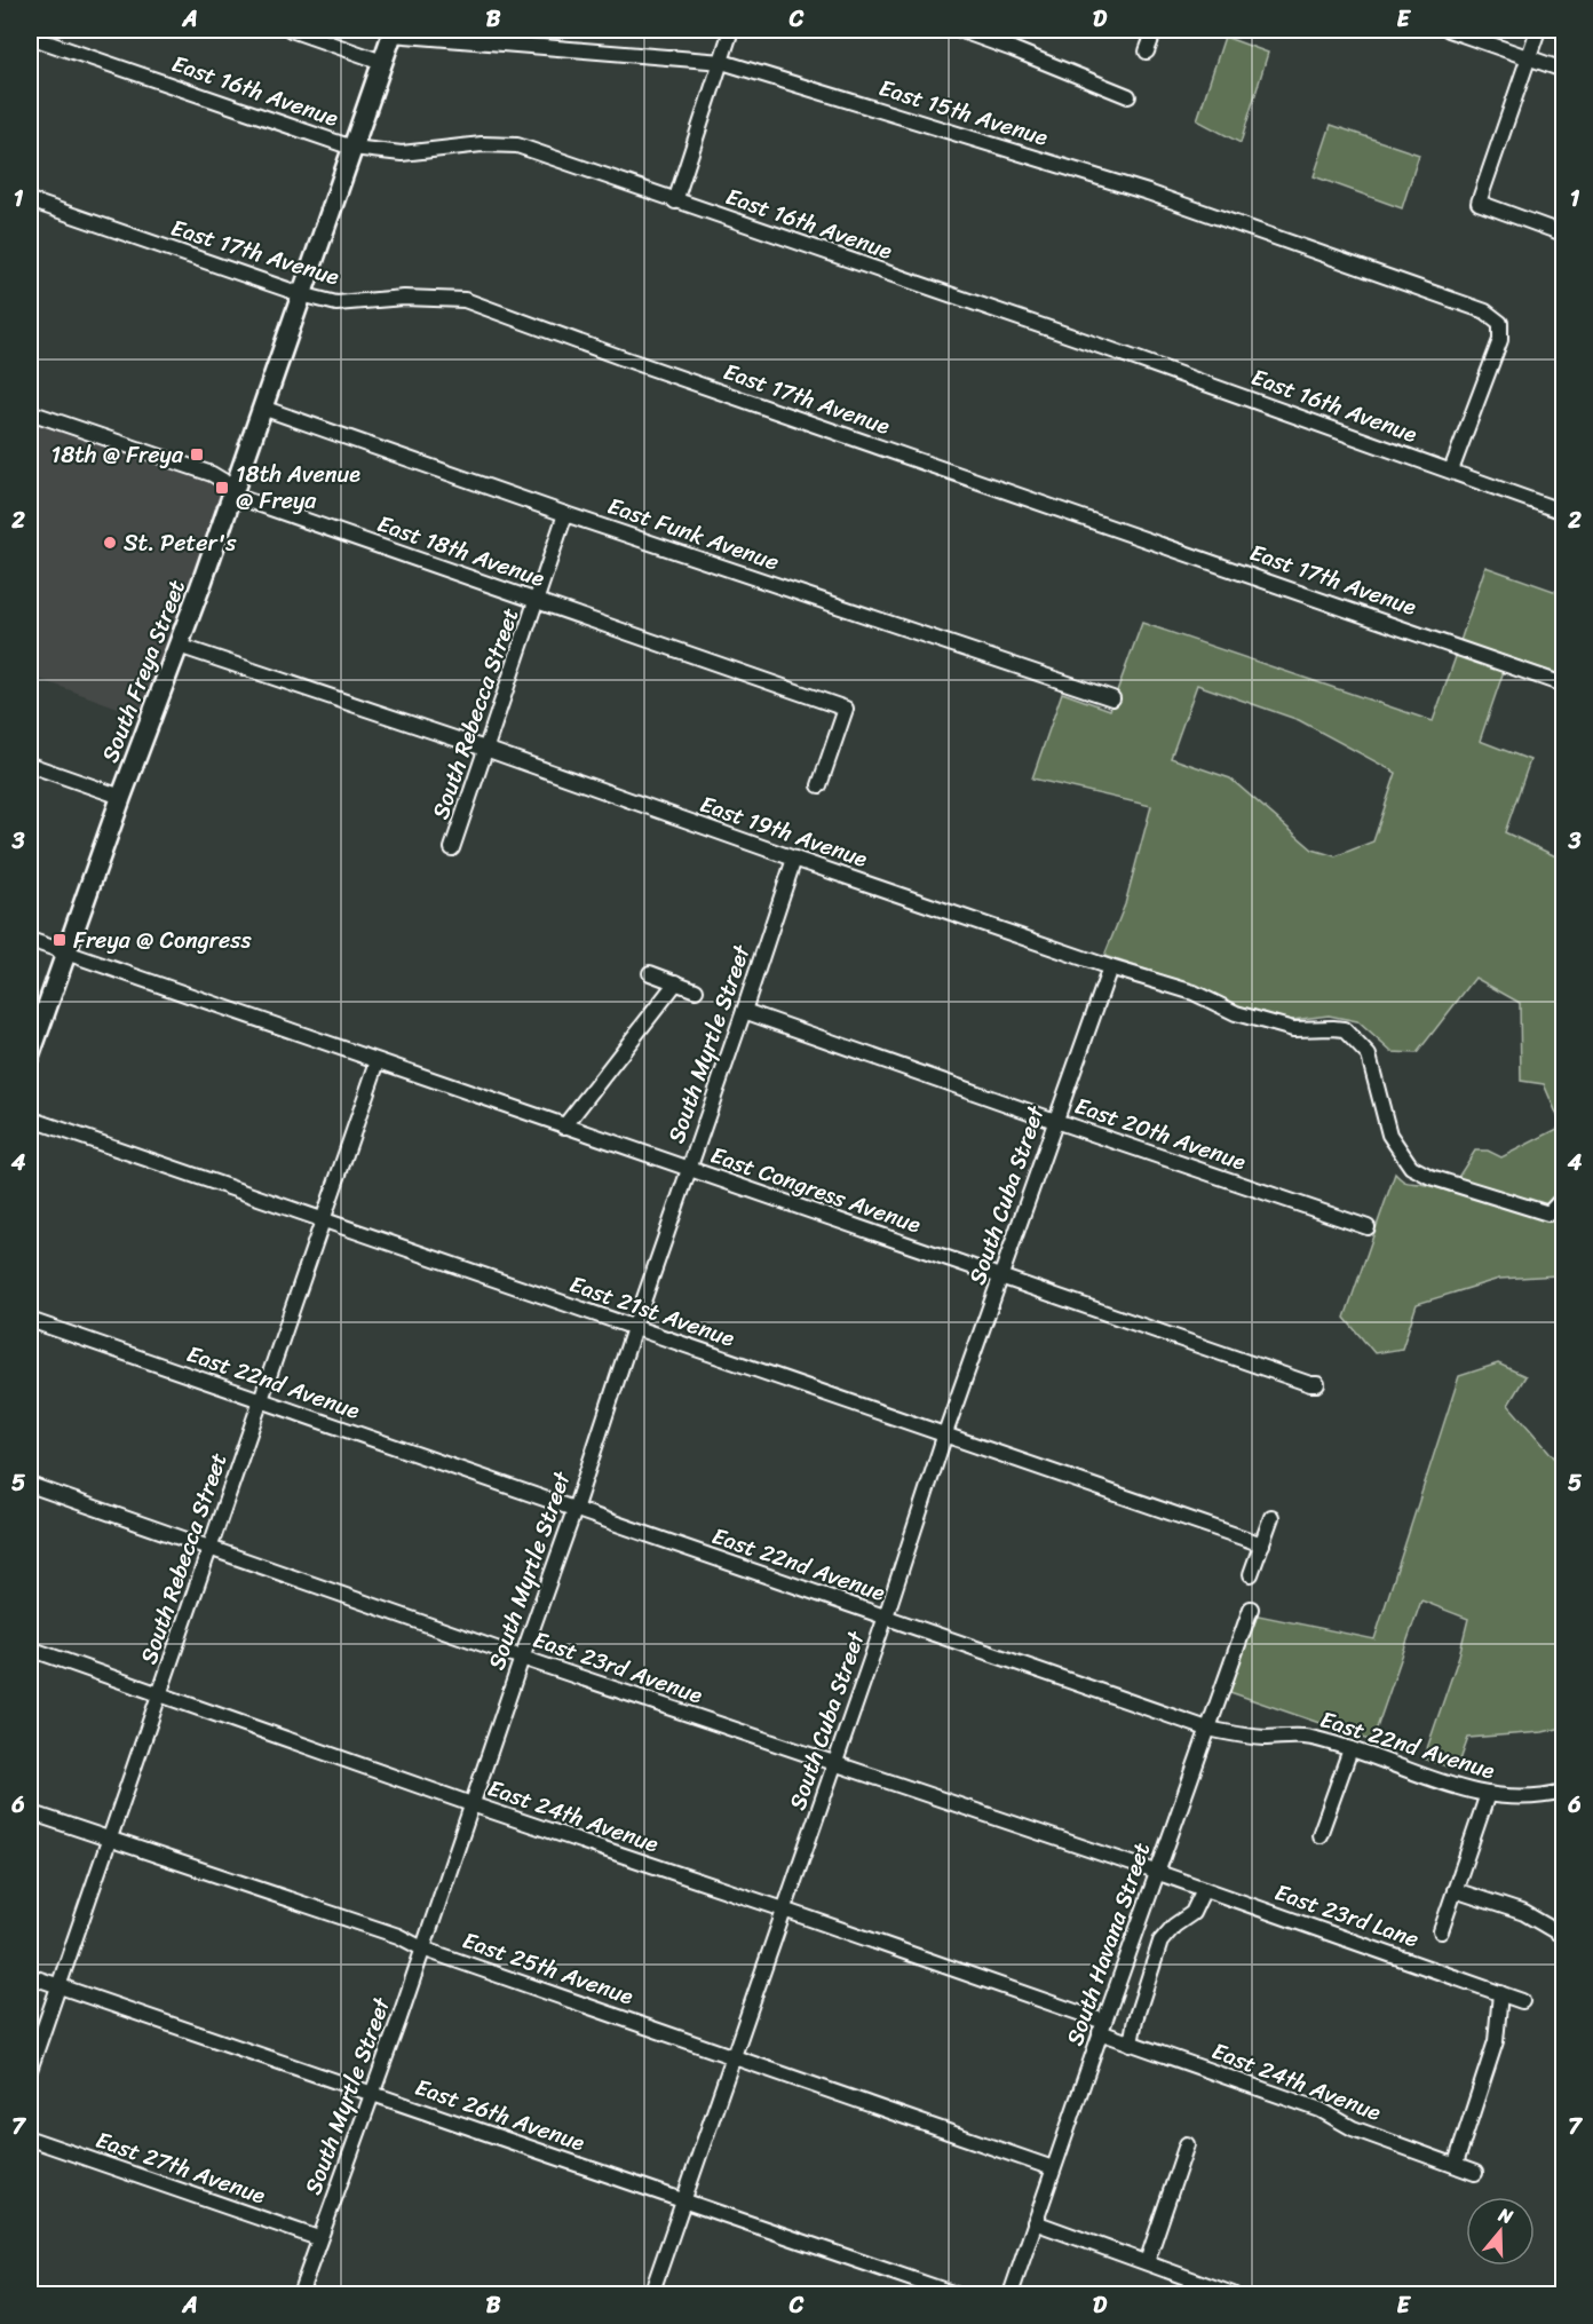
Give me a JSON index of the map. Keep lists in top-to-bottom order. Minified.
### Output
{"streets":{"main road":["South Freya Street"],"street":["East 16th Avenue","East 15th Avenue","East 17th Avenue","East Funk Avenue","East 18th Avenue","South Rebecca Street","East 19th Avenue","South Myrtle Street","East 20th Avenue","East Congress Avenue","South Cuba Street","East 21st Avenue","East 22nd Avenue","East 23rd Avenue","East 24th Avenue","East 23rd Lane","South Havana Street","East 25th Avenue","East 26th Avenue","East 27th Avenue"]},"crossings":[["East 16th Avenue","East 15th Avenue"],["East 16th Avenue","South Freya Street"],["East 15th Avenue","South Freya Street"],["East 17th Avenue","South Freya Street"],["East Funk Avenue","South Freya Street"],["East Funk Avenue","South Rebecca Street"],["East 18th Avenue","South Freya Street"],["East 18th Avenue","South Rebecca Street"],["South Freya Street","East 19th Avenue"],["South Freya Street","East Congress Avenue"],["South Rebecca Street","East 19th Avenue"],["South Rebecca Street","East Congress Avenue"],["South Rebecca Street","East 21st Avenue"],["South Rebecca Street","East 22nd Avenue"],["South Rebecca Street","East 23rd Avenue"],["South Rebecca Street","East 24th Avenue"],["South Rebecca Street","East 25th Avenue"],["South Rebecca Street","East 26th Avenue"],["East 19th Avenue","South Myrtle Street"],["East 19th Avenue","South Cuba Street"],["South Myrtle Street","East 20th Avenue"],["South Myrtle Street","East Congress Avenue"],["South Myrtle Street","East 21st Avenue"],["South Myrtle Street","East 22nd Avenue"],["South Myrtle Street","East 23rd Avenue"],["South Myrtle Street","East 24th Avenue"],["South Myrtle Street","East 25th Avenue"],["South Myrtle Street","East 26th Avenue"],["South Myrtle Street","East 27th Avenue"],["East 20th Avenue","South Cuba Street"],["East Congress Avenue","South Cuba Street"],["South Cuba Street","East 21st Avenue"],["South Cuba Street","East 22nd Avenue"],["South Cuba Street","East 23rd Avenue"],["South Cuba Street","East 24th Avenue"],["South Cuba Street","East 25th Avenue"],["South Cuba Street","East 26th Avenue"],["East 22nd Avenue","South Havana Street"],["East 23rd Avenue","East 23rd Lane"],["East 23rd Avenue","South Havana Street"],["East 24th Avenue","South Havana Street"],["East 23rd Lane","South Havana Street"],["South Havana Street","East 25th Avenue"]],"places":{"transit":["18th @ Freya","18th Avenue @ Freya","Freya @ Congress"],"other":["St. Peter's"]},"north":"top","grid":{"columns":["A","B","C","D","E"],"rows":["1","2","3","4","5","6","7"]}}
